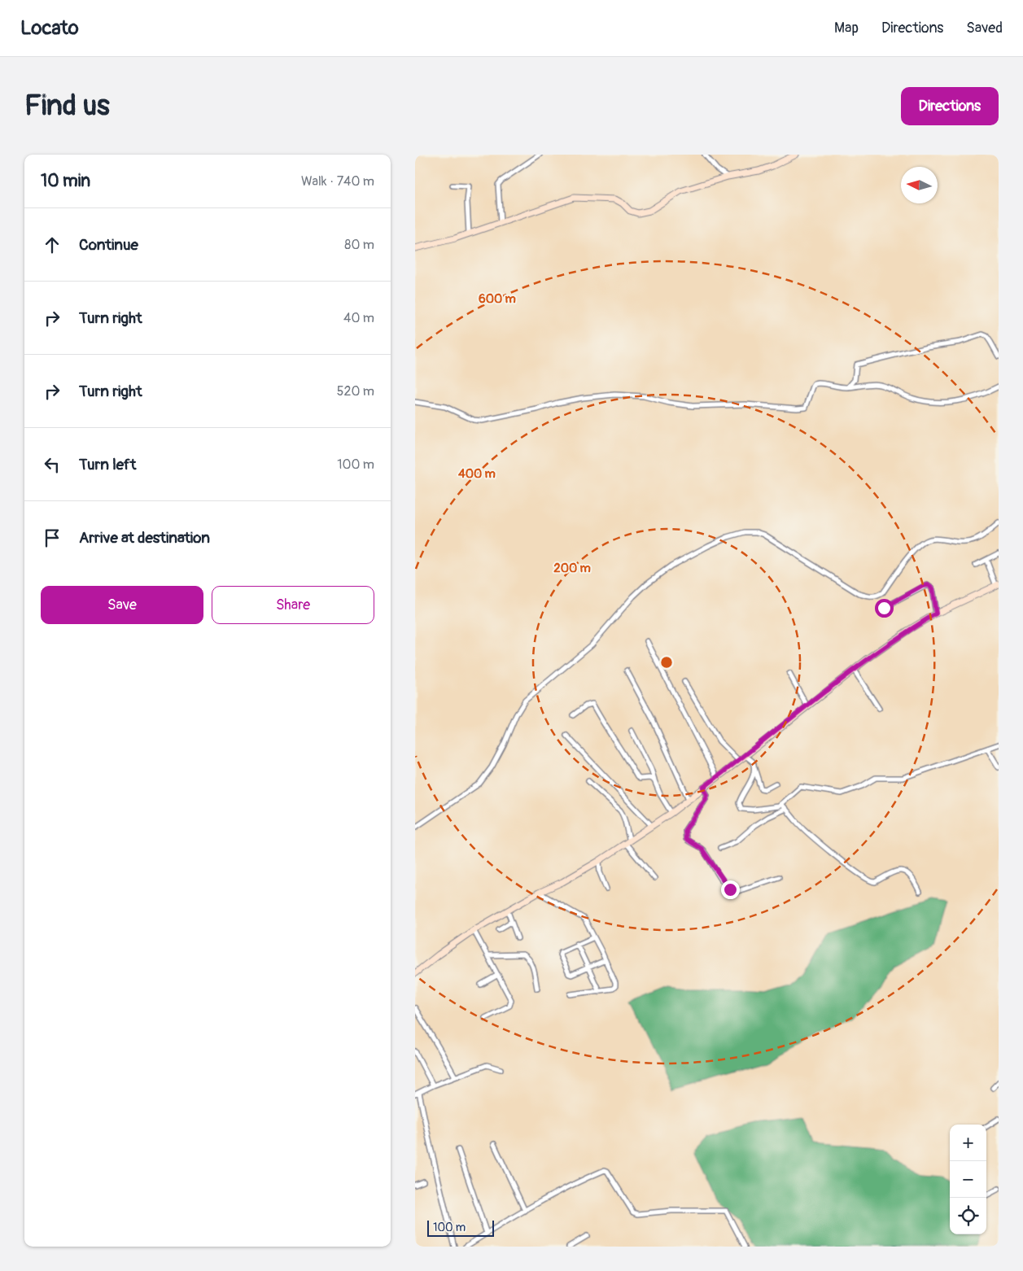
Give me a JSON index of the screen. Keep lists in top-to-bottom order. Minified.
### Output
{"scale_bar":"100 m","north":"left","page":{"header":"Locato","nav":["Map","Directions","Saved"],"buttons":["Directions",["Save","Share"]],"title":"Find us","heading":["10 min","Walk · 740 m"],"list":[["Continue","80 m"],["Turn right","40 m"],["Turn right","520 m"],["Turn left","100 m"],"Arrive at destination"],"map_buttons":["+","−"],"scale":"100 m"},"rings":["600 m","400 m","200 m"]}
